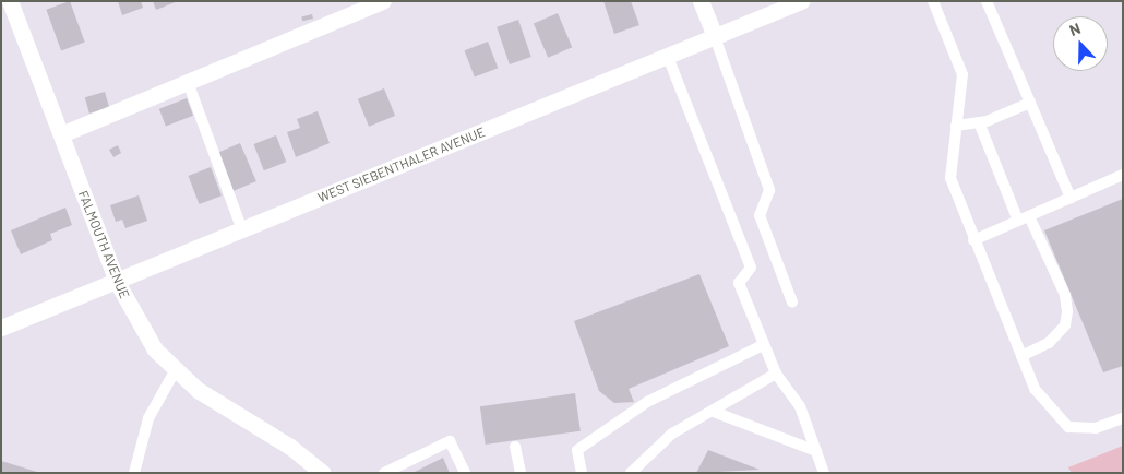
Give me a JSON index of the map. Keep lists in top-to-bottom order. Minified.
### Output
{"streets":{"street":["WEST SIEBENTHALER AVENUE","FALMOUTH AVENUE"]},"crossings":[["WEST SIEBENTHALER AVENUE","FALMOUTH AVENUE"]],"north":"top"}
